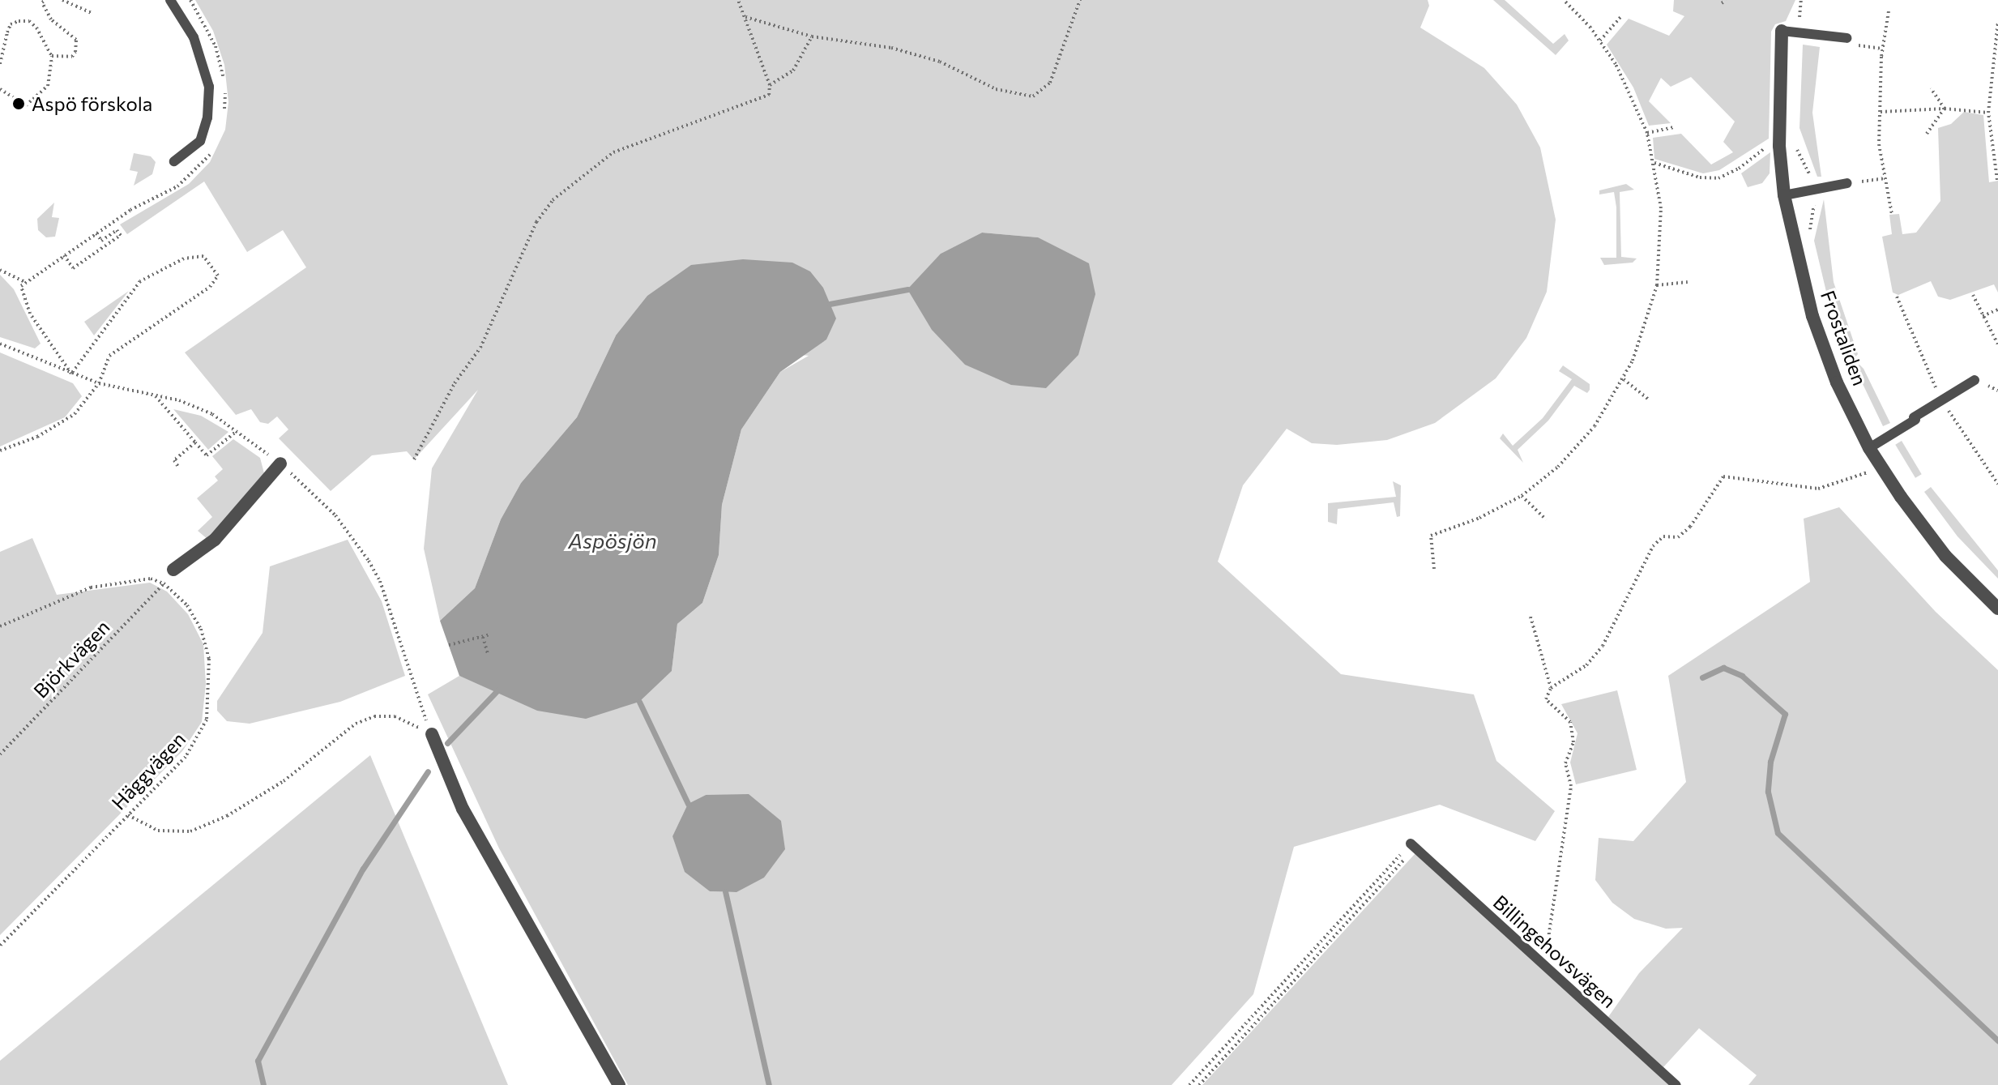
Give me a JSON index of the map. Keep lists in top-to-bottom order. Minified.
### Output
{"streets":{"street":["Frostaliden"],"lane":["Billingehovsvägen"],"path":["Björkvägen","Häggvägen"]},"crossings":[["Björkvägen","Häggvägen"]],"water":["Aspösjön"],"places":["Aspö förskola"]}
